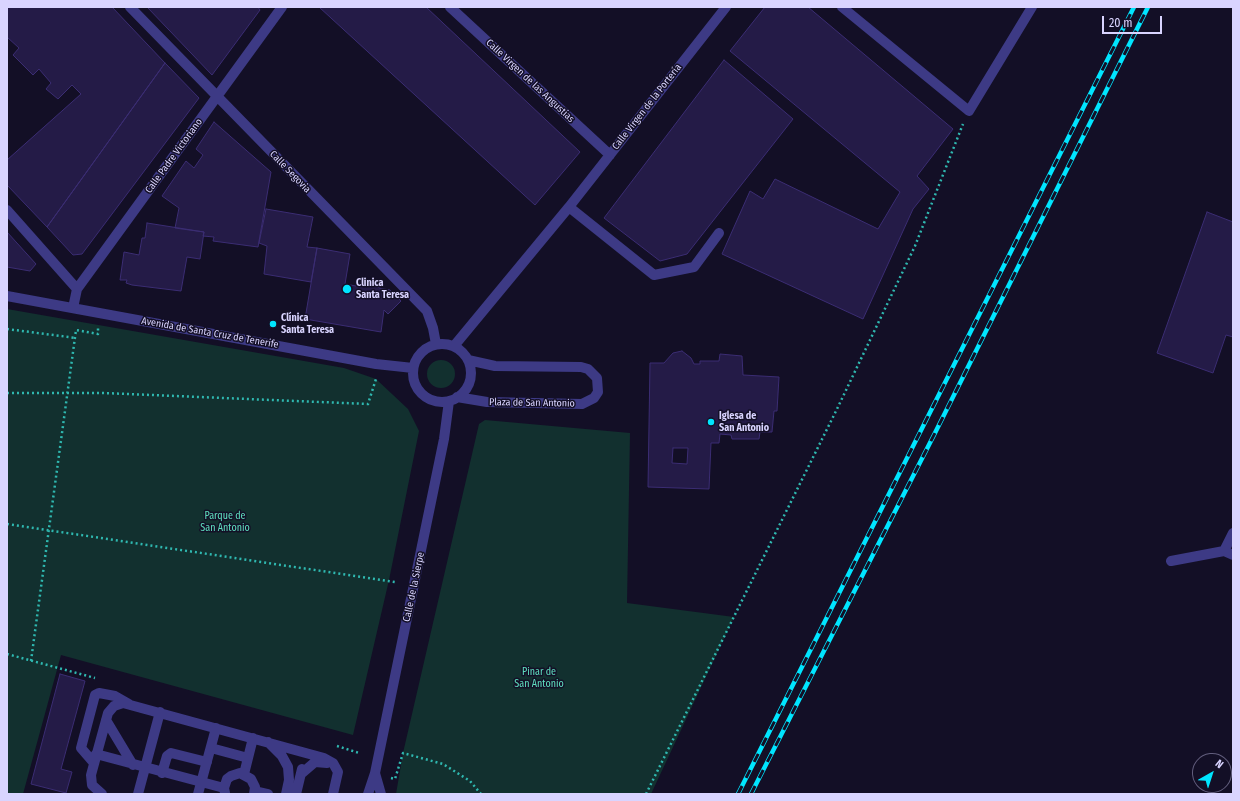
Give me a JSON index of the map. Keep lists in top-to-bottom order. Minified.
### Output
{"streets":{"street":["Calle Virgen de las Angustias","Calle Virgen de la Portería","Calle Padre Victoriano","Calle Segovia","Avenida de Santa Cruz de Tenerife","Plaza de San Antonio","Calle de la Sierpe"]},"crossings":[["Calle Virgen de las Angustias","Calle Virgen de la Portería"],["Calle Virgen de la Portería","Calle Segovia"],["Calle Virgen de la Portería","Avenida de Santa Cruz de Tenerife"],["Calle Virgen de la Portería","Plaza de San Antonio"],["Calle Virgen de la Portería","Calle de la Sierpe"],["Calle Padre Victoriano","Calle Segovia"],["Calle Padre Victoriano","Avenida de Santa Cruz de Tenerife"],["Calle Segovia","Avenida de Santa Cruz de Tenerife"],["Calle Segovia","Plaza de San Antonio"],["Calle Segovia","Calle de la Sierpe"],["Avenida de Santa Cruz de Tenerife","Plaza de San Antonio"],["Avenida de Santa Cruz de Tenerife","Calle de la Sierpe"],["Plaza de San Antonio","Calle de la Sierpe"]],"parks":["Parque de San Antonio","Pinar de San Antonio"],"places":["Clinica Santa Teresa","Clínica Santa Teresa","Iglesa de San Antonio"],"scale_bar":"20 m","north":"top right"}
